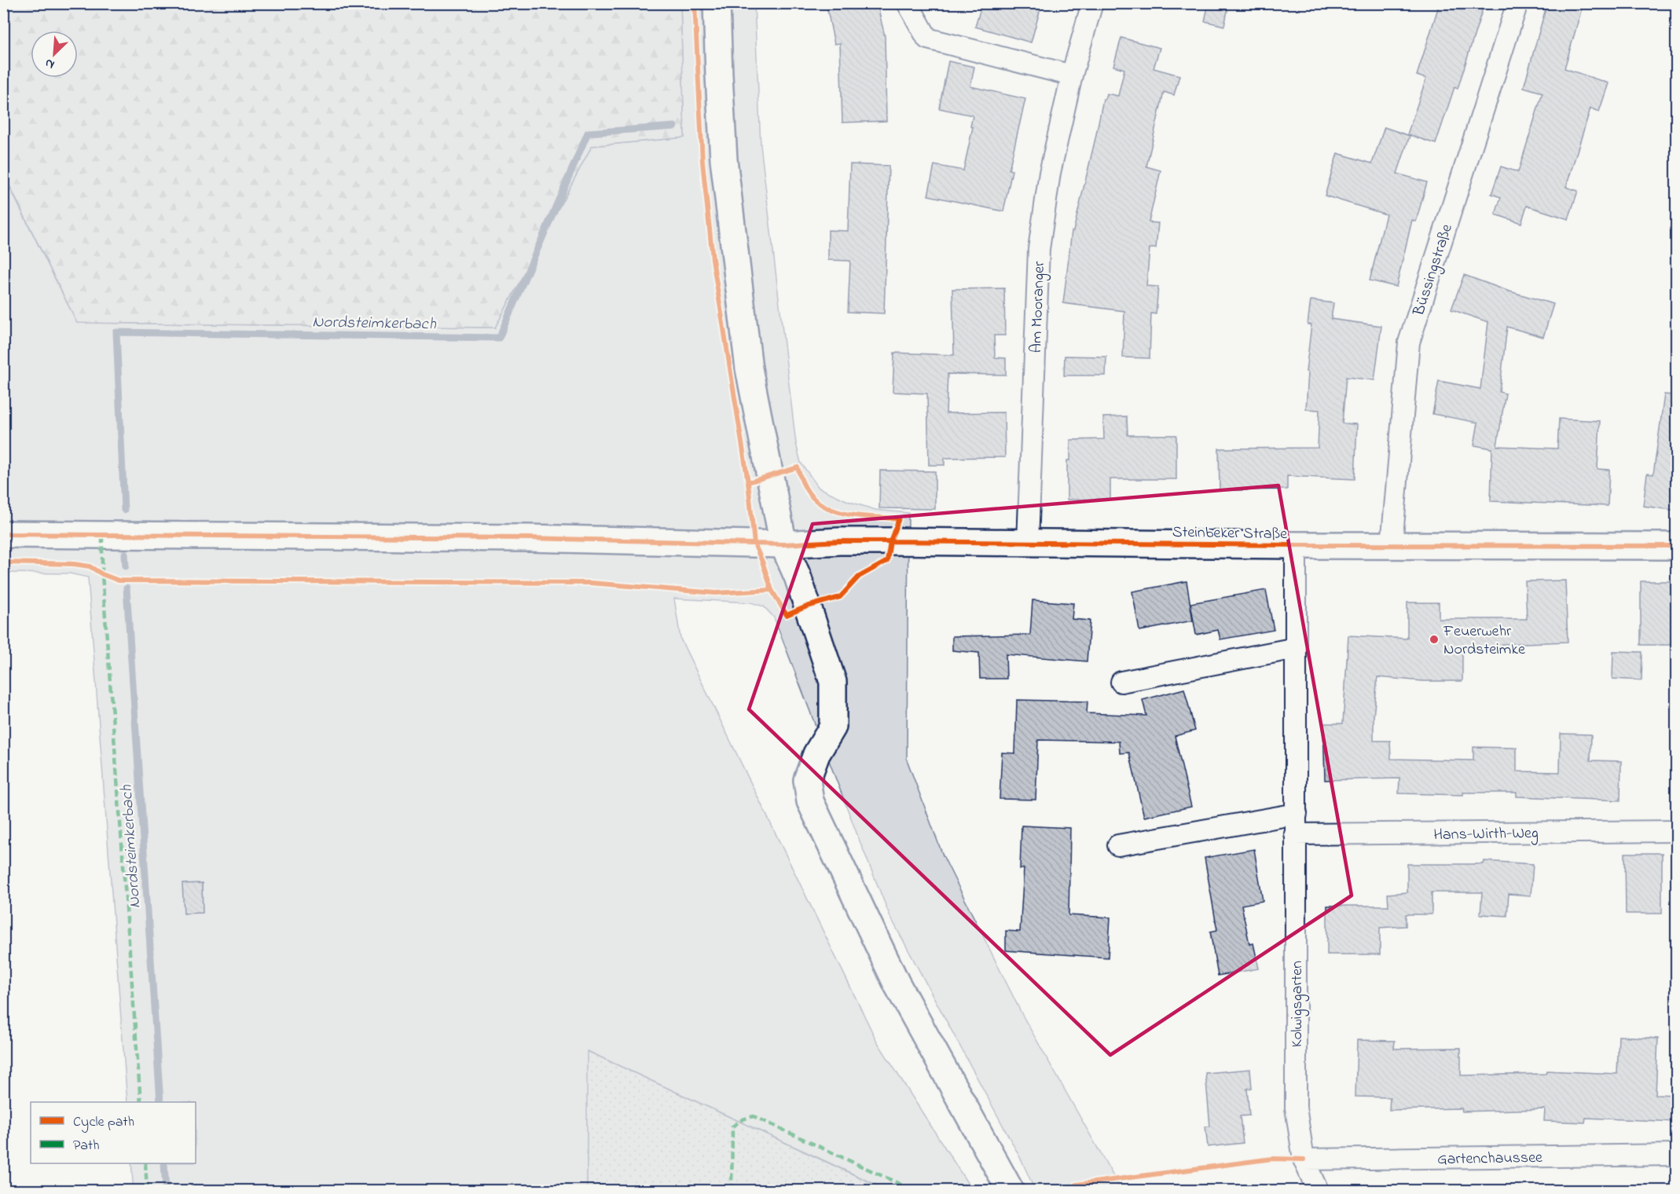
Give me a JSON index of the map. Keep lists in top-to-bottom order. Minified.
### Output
{"streets":{"street":["Büssingstraße","Am Mooranger","Steinbeker Straße","Hans-Wirth-Weg","Kolwigsgarten","Gartenchaussee"]},"crossings":[["Büssingstraße","Steinbeker Straße"],["Am Mooranger","Steinbeker Straße"],["Steinbeker Straße","Kolwigsgarten"],["Hans-Wirth-Weg","Kolwigsgarten"],["Kolwigsgarten","Gartenchaussee"]],"water":["Nordsteimkerbach"],"places":["Feuerwehr Nordsteimke"],"legend":["Cycle path","Path"],"north":"bottom left"}
